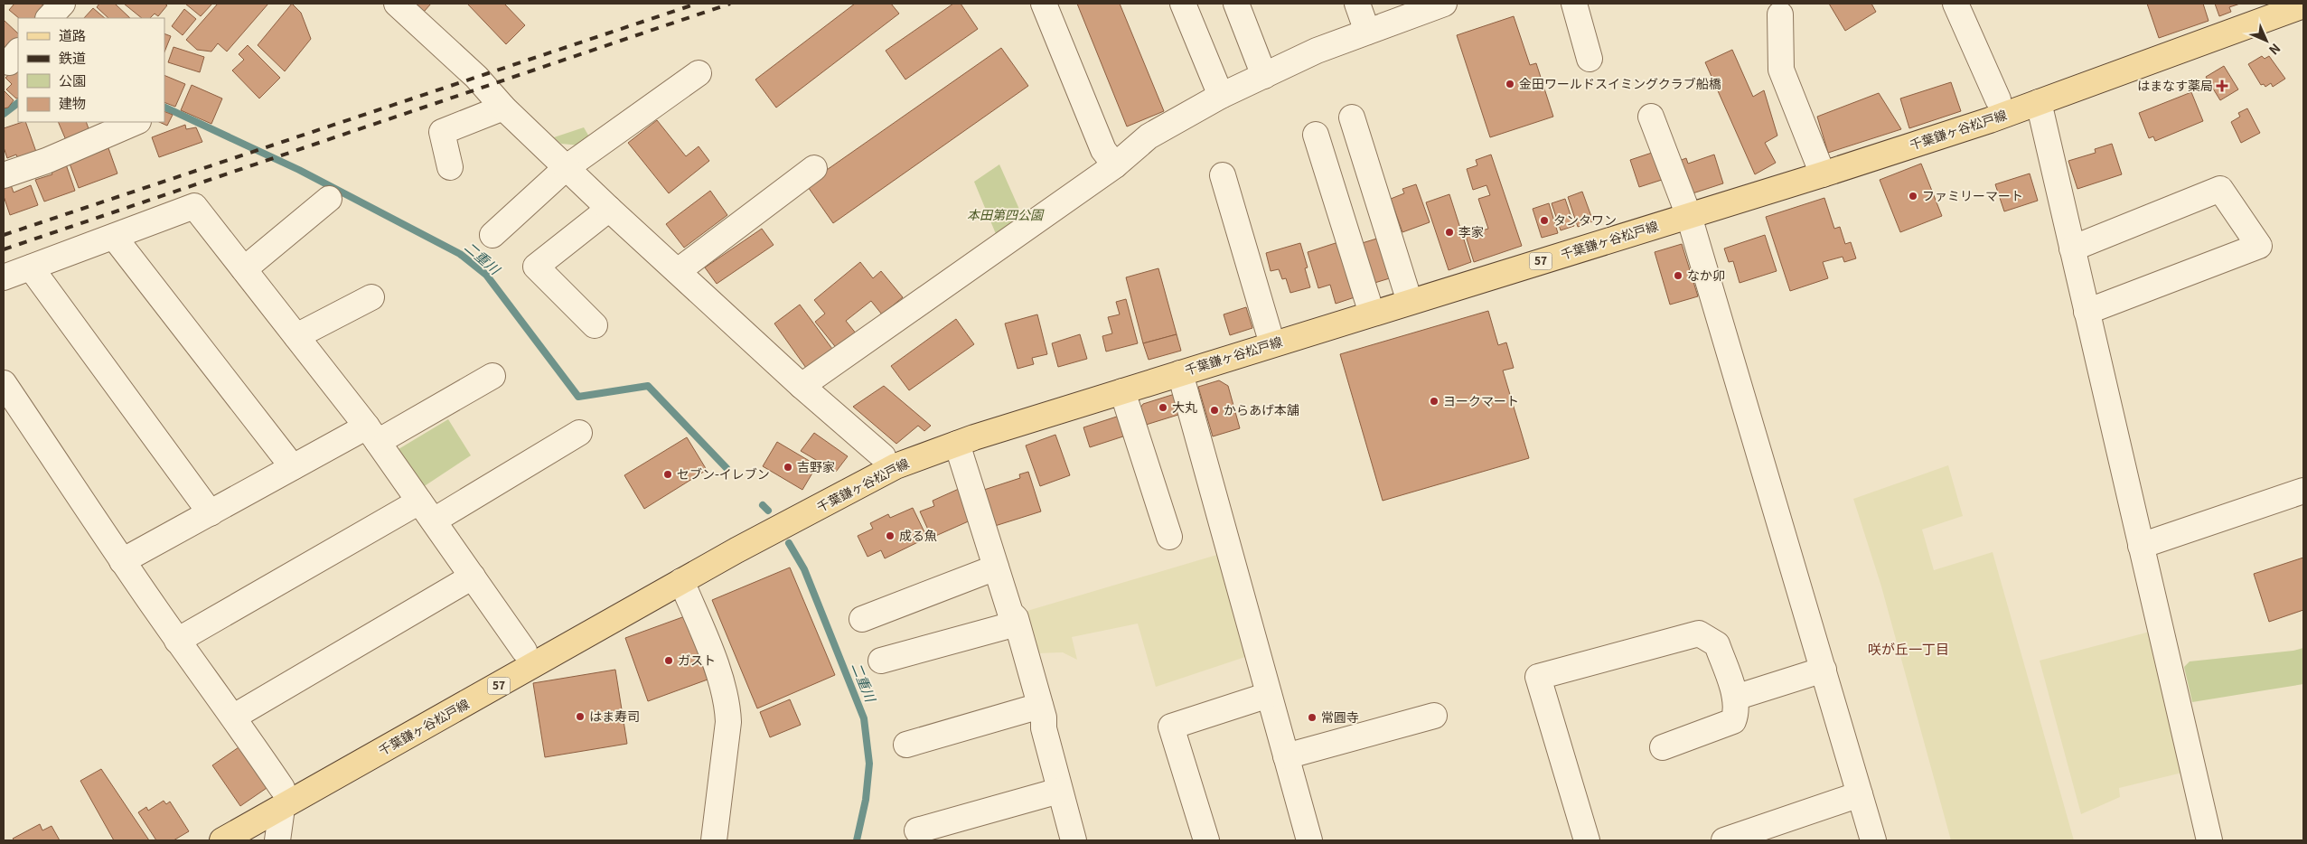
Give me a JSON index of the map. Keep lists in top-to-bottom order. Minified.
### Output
{"streets":{"main road":["千葉鎌ヶ谷松戸線","57"]},"districts":["咲が丘一丁目"],"water":["二重川"],"parks":["本田第四公園"],"places":{"other":["金田ワールドスイミングクラブ船橋","ファミリーマート","タンタワン","李家","なか卯","ヨークマート","大丸","からあげ本舗","吉野家","セブン-イレブン","成る魚","ガスト","はま寿司","常圓寺"],"health":["はまなす薬局"]},"legend":["道路","鉄道","公園","建物"],"north":"bottom right"}
